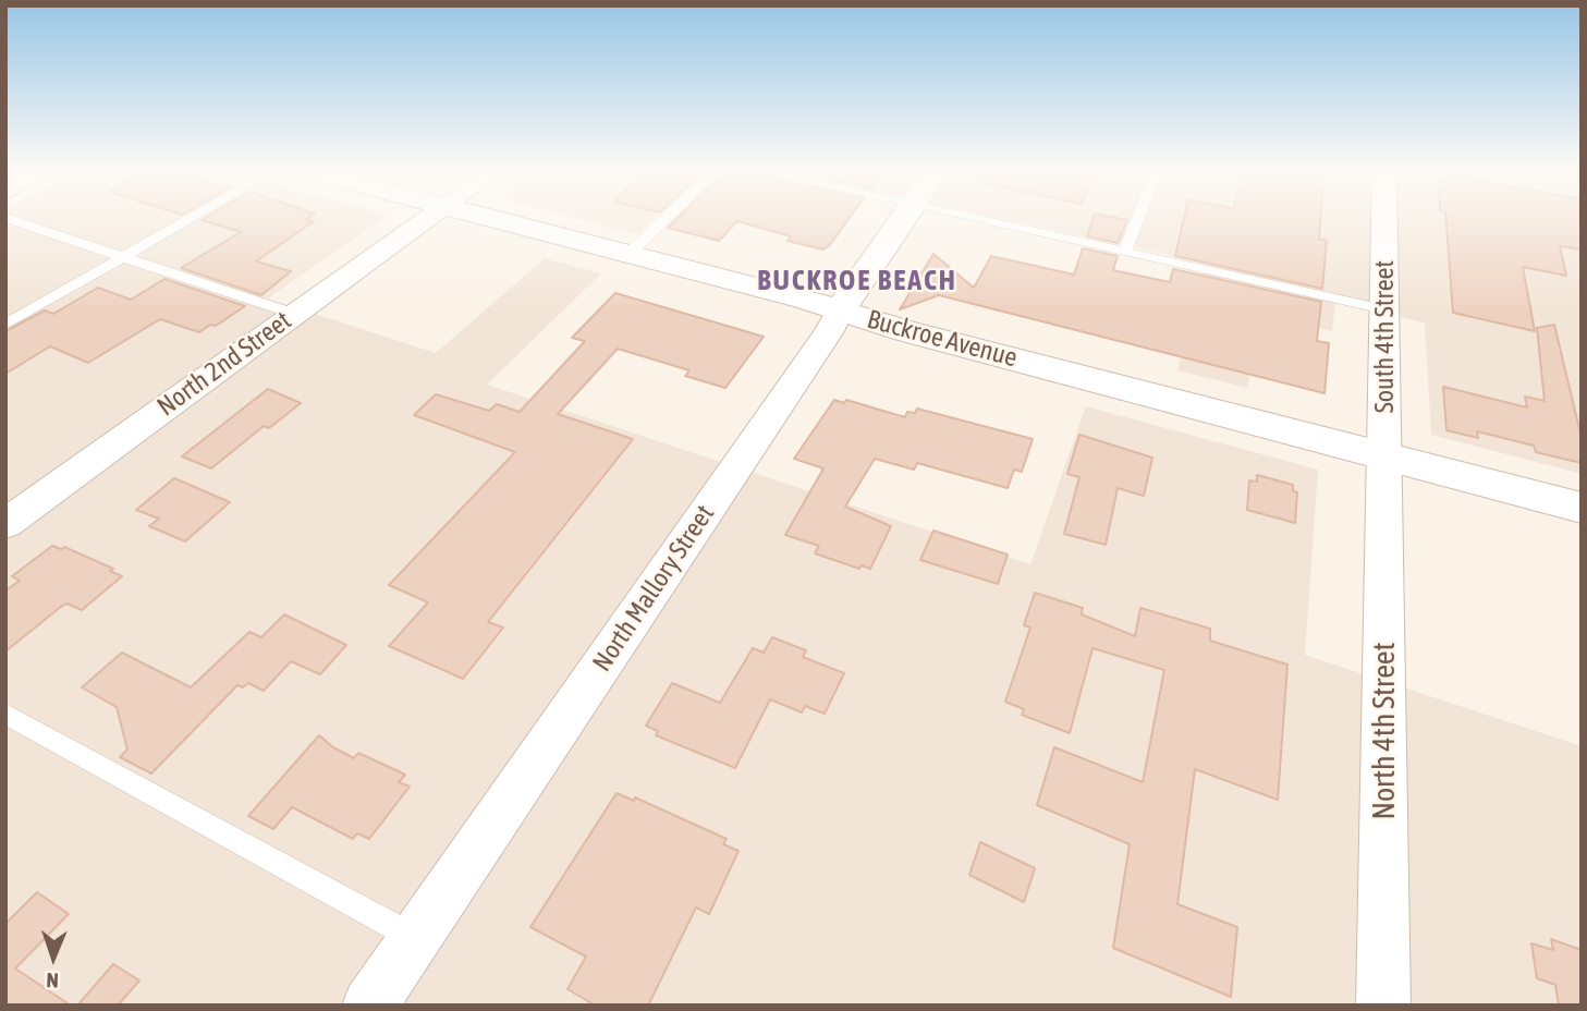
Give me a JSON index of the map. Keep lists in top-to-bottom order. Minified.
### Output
{"streets":{"street":["South 4th Street","Buckroe Avenue","North 2nd Street","North Mallory Street","North 4th Street"]},"crossings":[["South 4th Street","Buckroe Avenue"],["South 4th Street","North 4th Street"],["Buckroe Avenue","North Mallory Street"],["Buckroe Avenue","North 4th Street"]],"districts":["BUCKROE BEACH"],"north":"bottom"}
